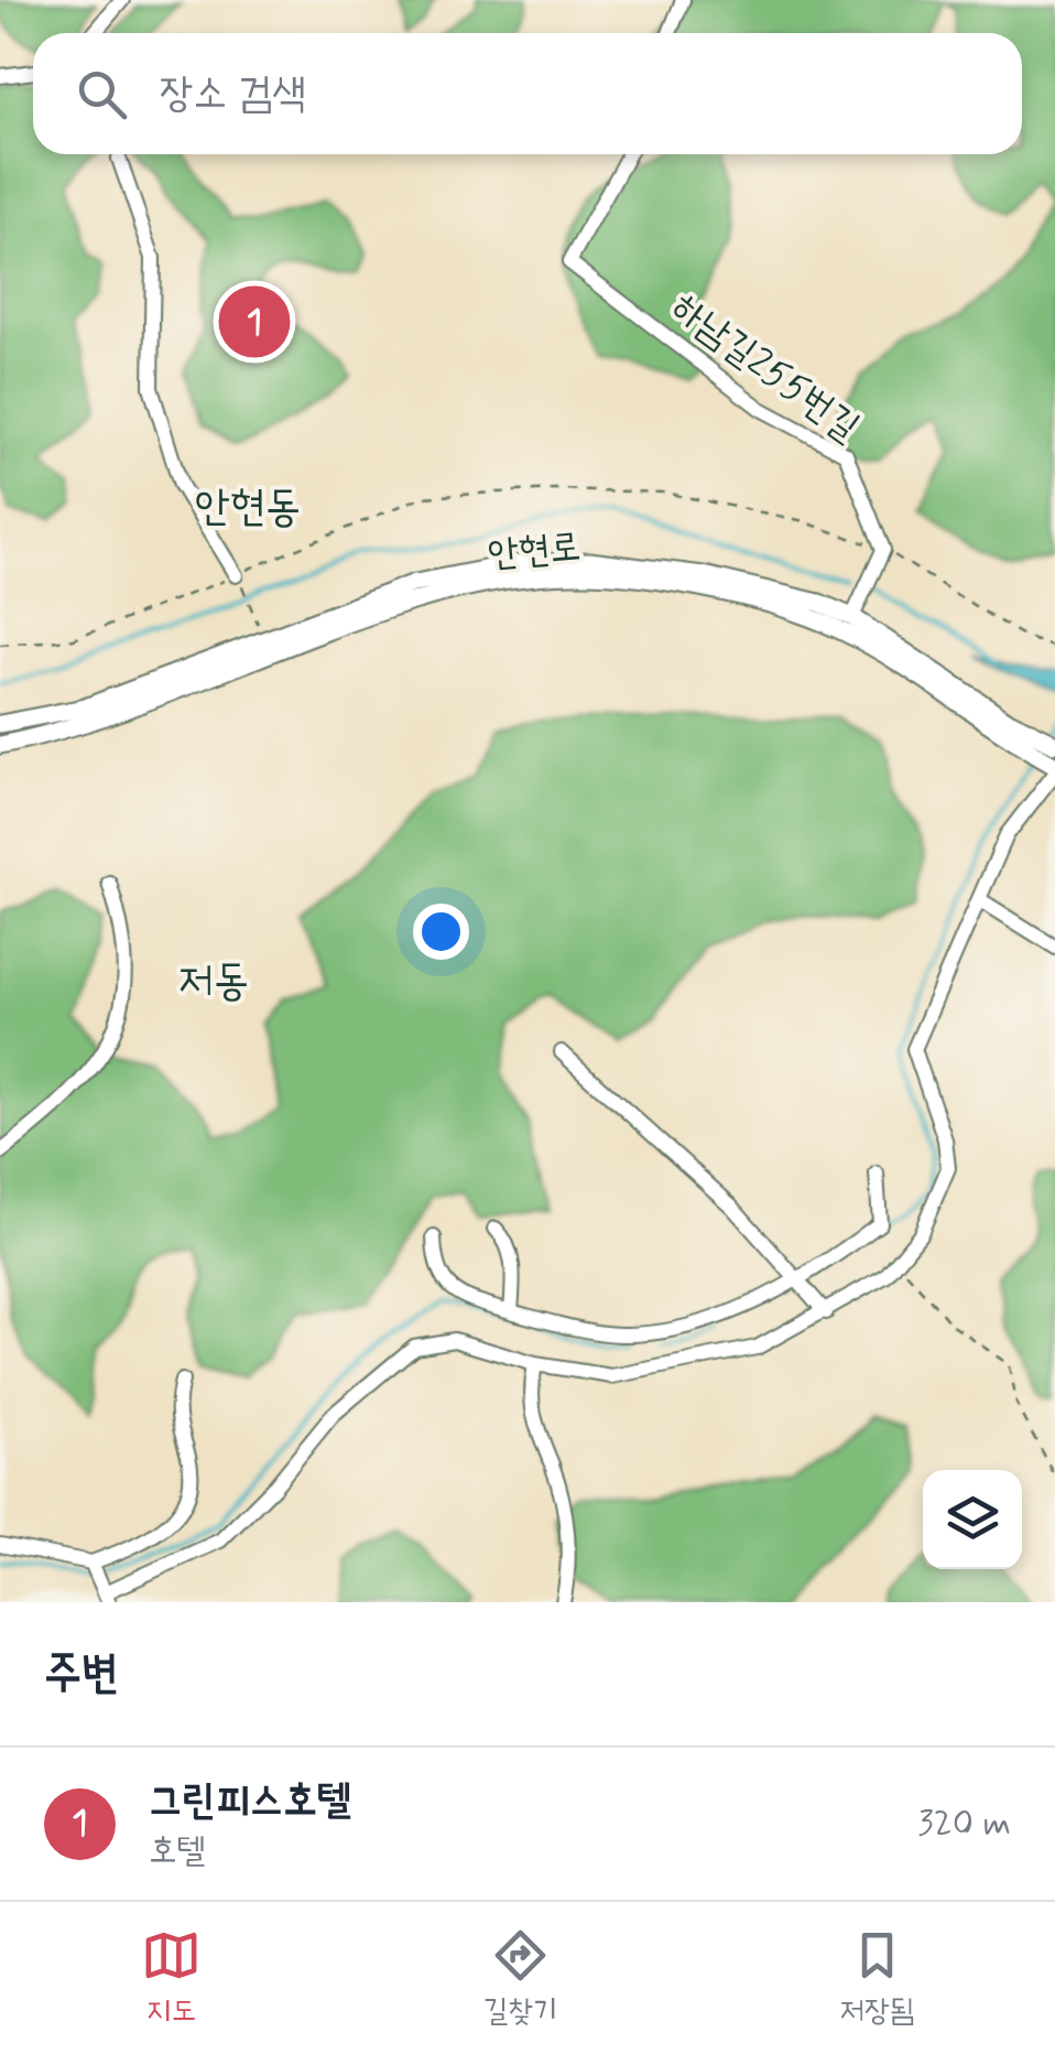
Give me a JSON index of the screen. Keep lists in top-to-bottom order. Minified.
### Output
{"streets":{"street":["하남길255번길","안현로"]},"crossings":[["하남길255번길","안현로"]],"districts":["안현동","저동"],"page":{"search":"장소 검색","pins":"1","heading":"주변","list":[{"mark":"1","name":"그린피스호텔","note":"호텔","value":"320 m"}],"nav":["지도","길찾기","저장됨"]}}
